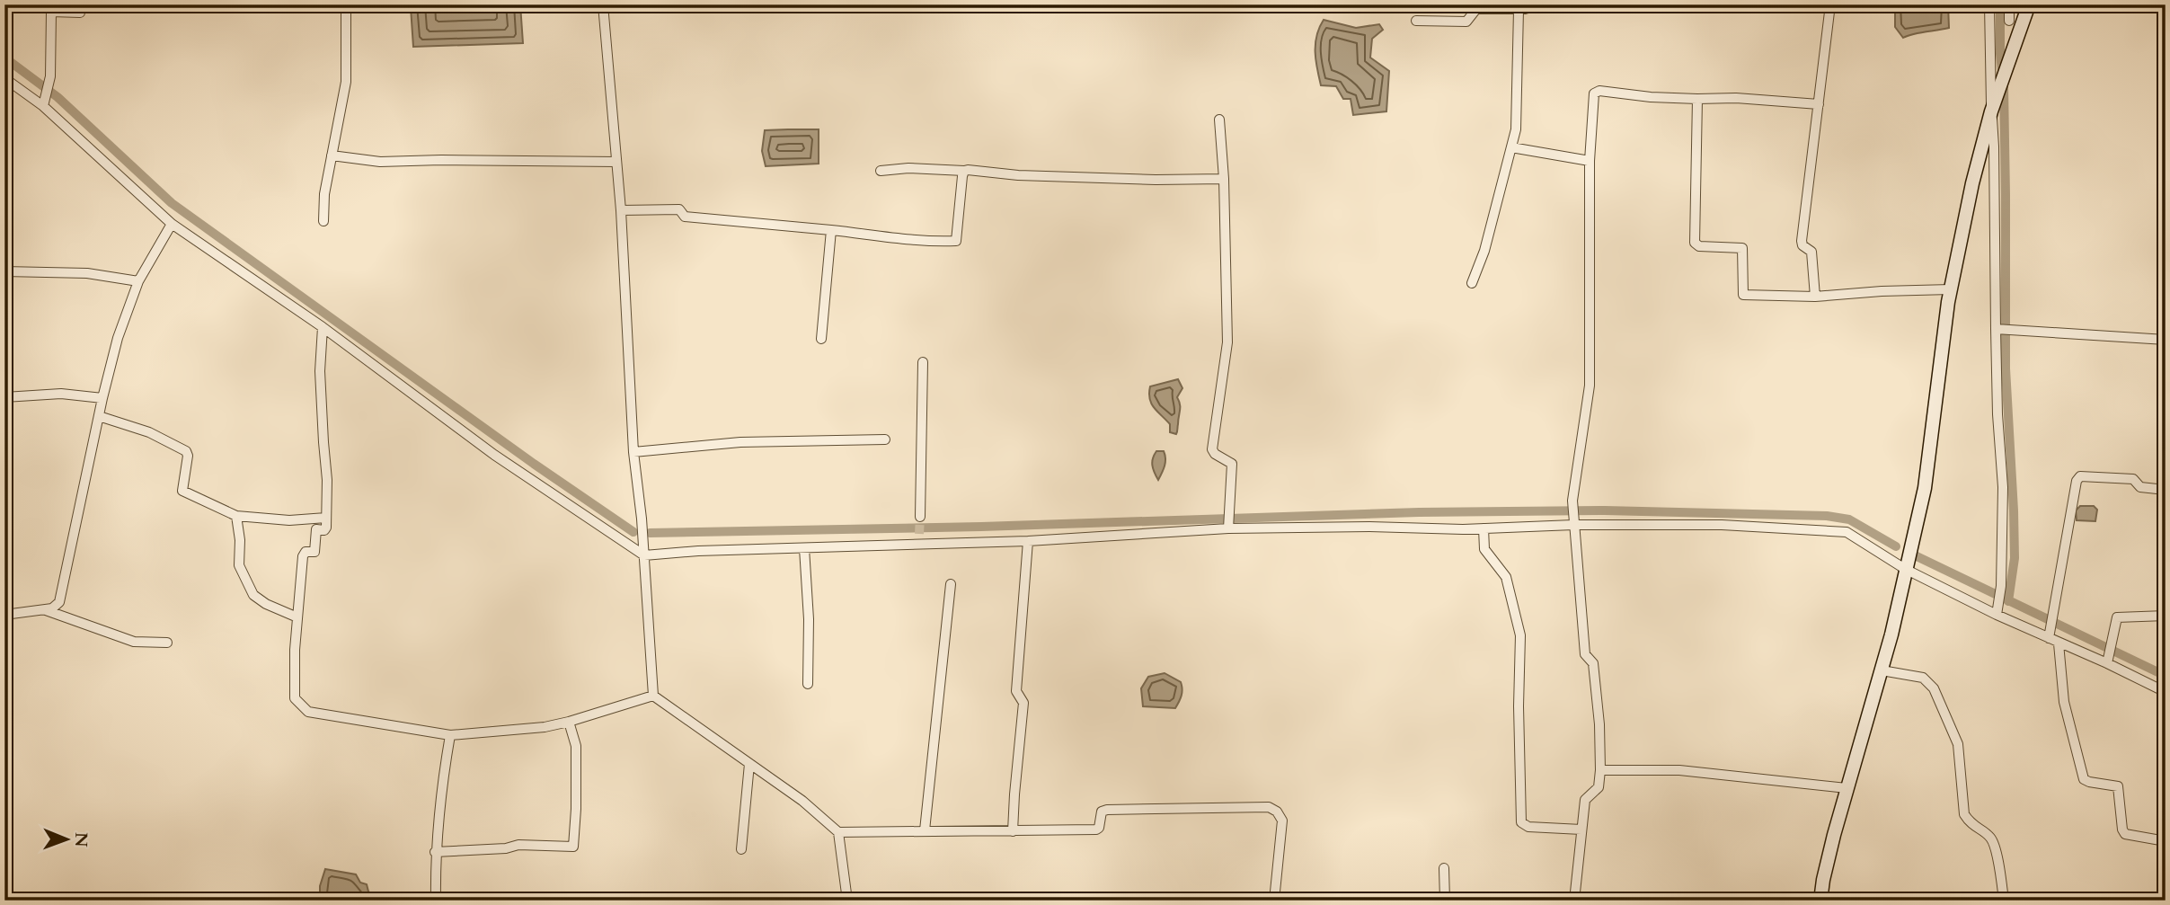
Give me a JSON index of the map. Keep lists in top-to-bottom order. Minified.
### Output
{"north":"right"}
